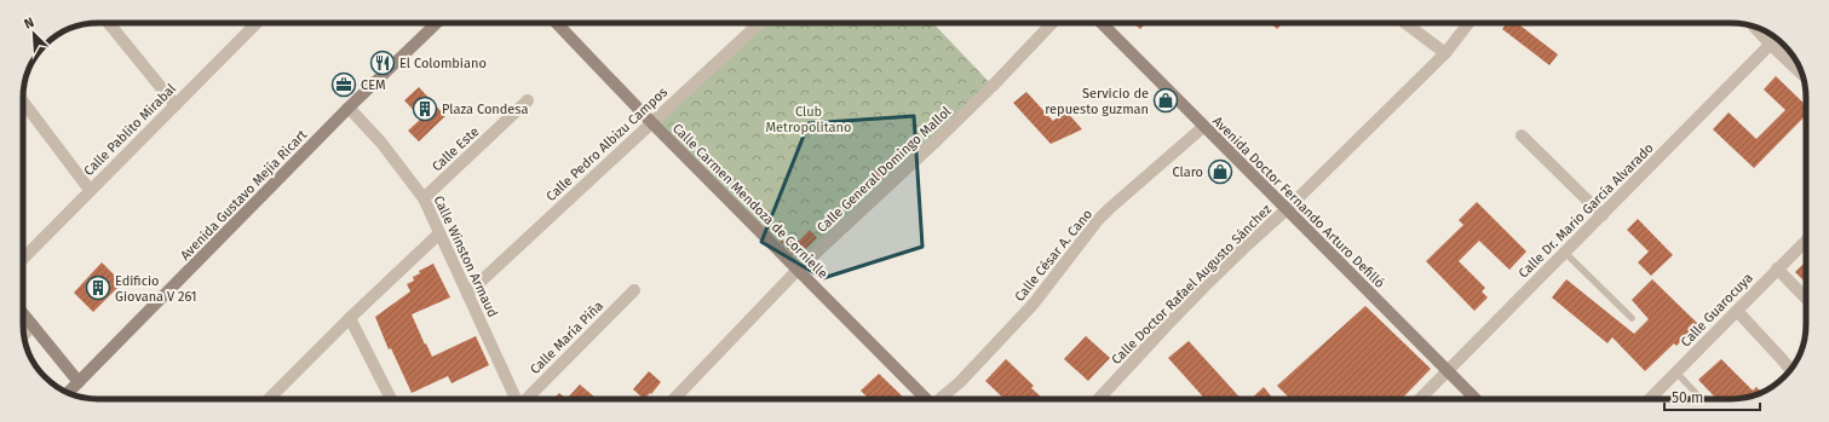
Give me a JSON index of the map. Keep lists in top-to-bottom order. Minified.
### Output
{"streets":{"street":["Calle Pablito Mirabal","Calle Pedro Albizu Campos","Calle Este","Calle General Domingo Mallol","Avenida Gustavo Mejía Ricart","Calle Carmen Mendoza de Cornielle","Avenida Doctor Fernando Arturo Defilló","Calle Dr. Mario García Alvarado","Calle César A. Cano","Calle Winston Armaud","Calle Doctor Rafael Augusto Sánchez","Calle Guarocuya","Calle María Piña"]},"crossings":[["Calle Pedro Albizu Campos","Calle Carmen Mendoza de Cornielle"],["Calle Pedro Albizu Campos","Calle Winston Armaud"],["Calle Este","Calle Winston Armaud"],["Calle General Domingo Mallol","Calle Carmen Mendoza de Cornielle"],["Avenida Gustavo Mejía Ricart","Calle Winston Armaud"],["Avenida Doctor Fernando Arturo Defilló","Calle Dr. Mario García Alvarado"],["Avenida Doctor Fernando Arturo Defilló","Calle César A. Cano"],["Avenida Doctor Fernando Arturo Defilló","Calle Doctor Rafael Augusto Sánchez"]],"parks":["Club Metropolitano"],"places":{"restaurant":["El Colombiano"],"office":["CEM"],"shop":["Servicio de repuesto guzman","Claro"],"building":["Plaza Condesa","Edificio Giovana V 261"]},"scale_bar":"50 m","north":"top left"}
